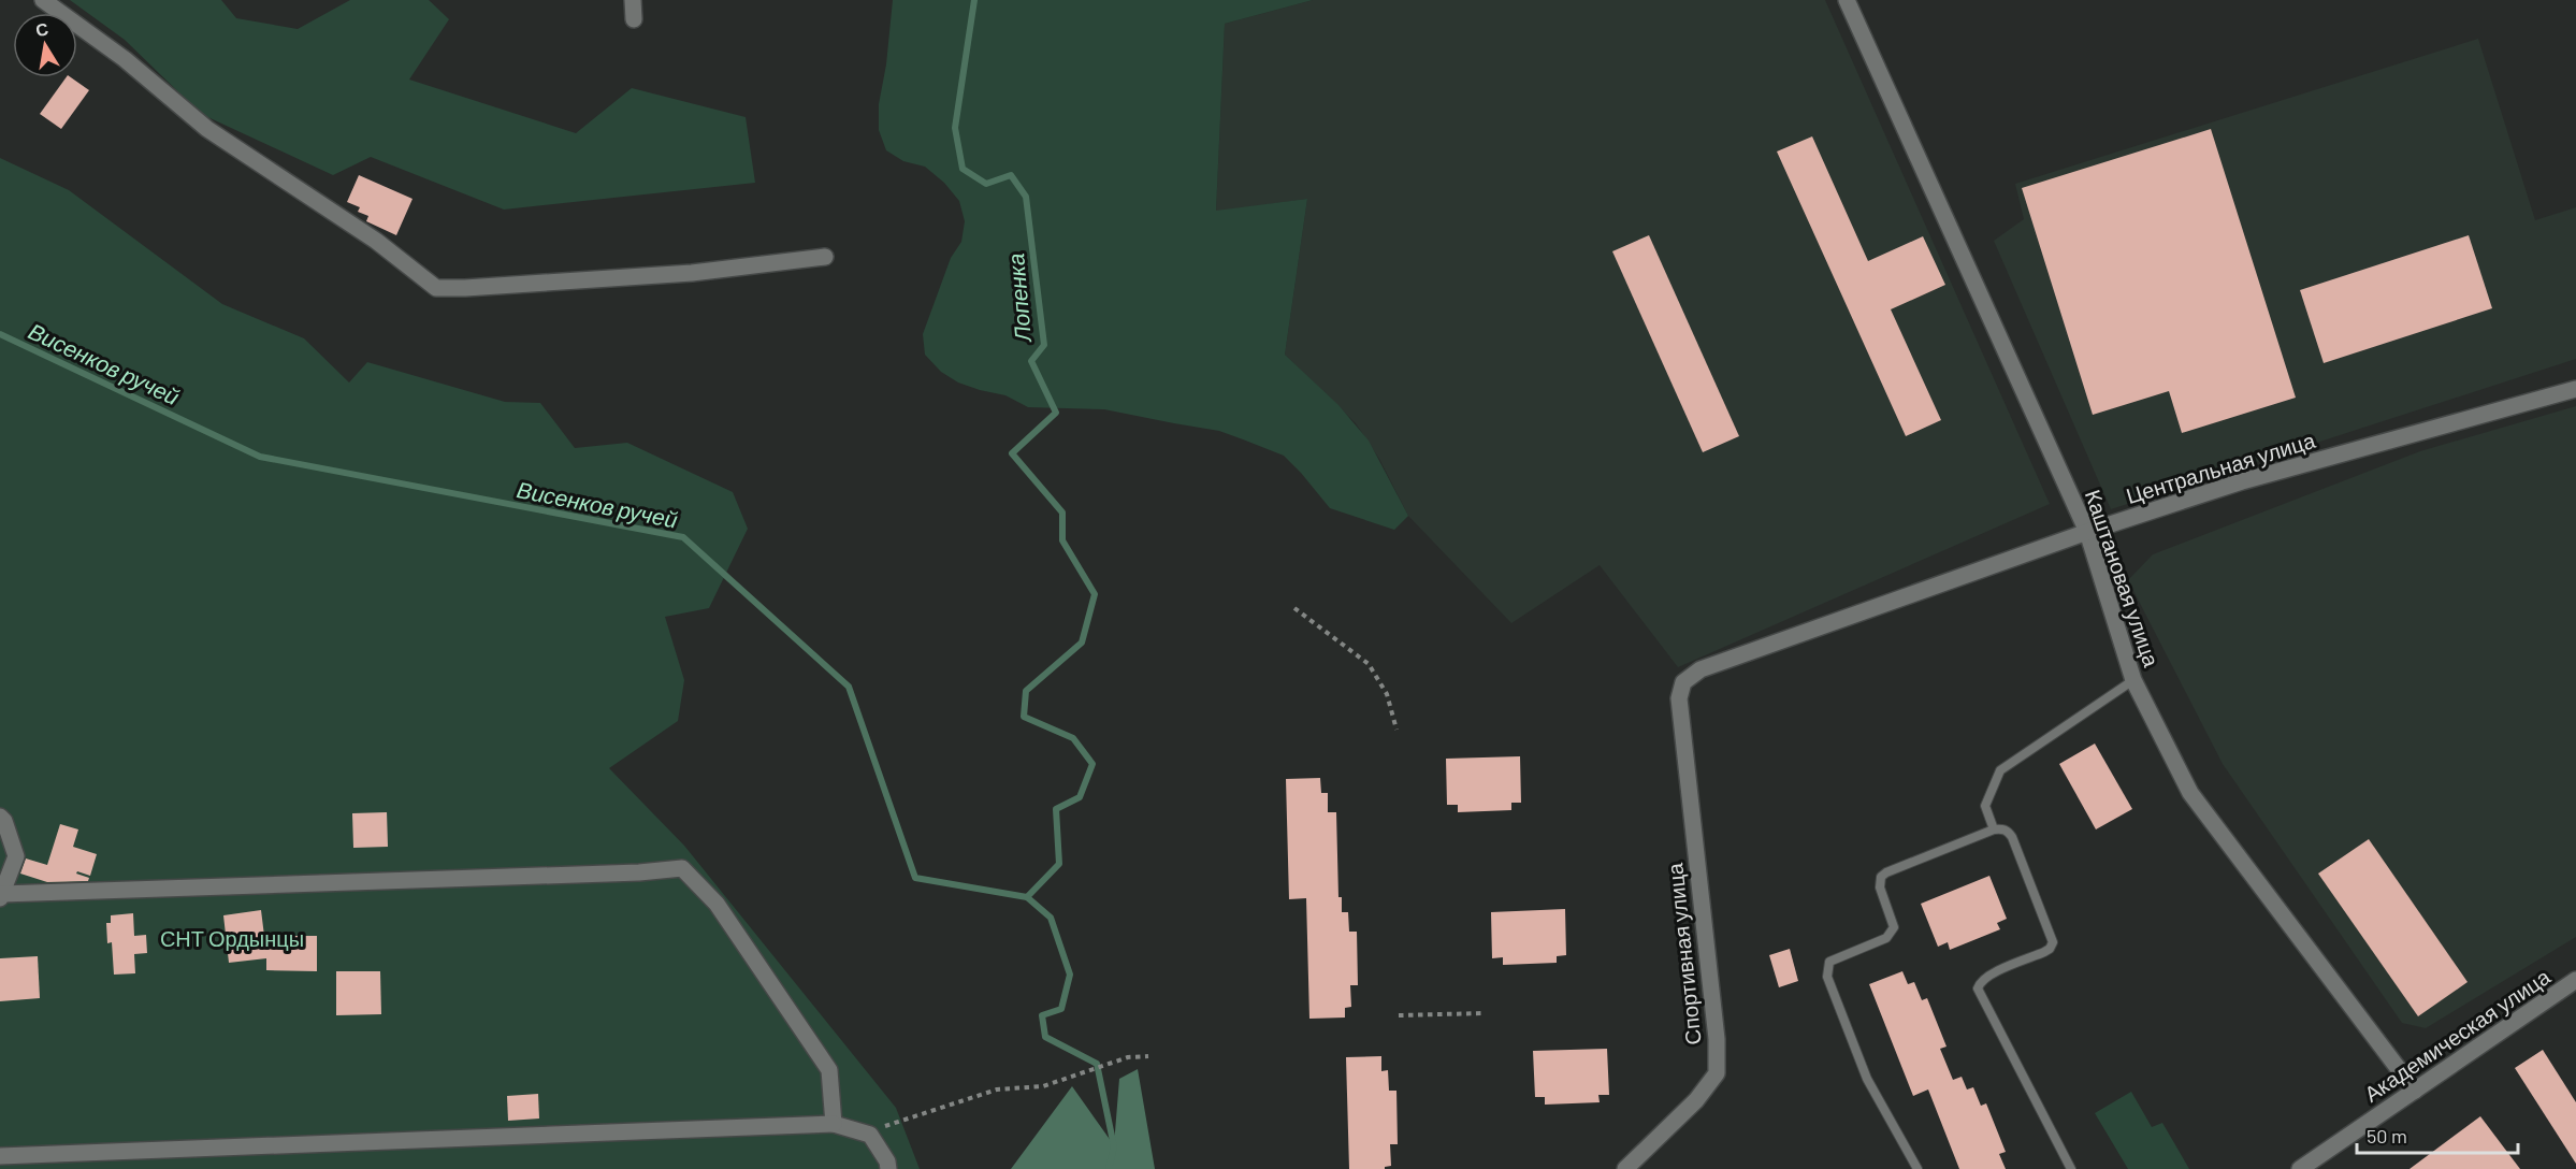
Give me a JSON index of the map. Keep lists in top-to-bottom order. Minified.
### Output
{"streets":{"street":["Центральная улица","Каштановая улица","Спортивная улица","Академическая улица"]},"crossings":[["Центральная улица","Каштановая улица"],["Центральная улица","Спортивная улица"],["Каштановая улица","Академическая улица"]],"water":["Лопенка","Висенков ручей"],"parks":["СНТ Ордынцы"],"scale_bar":"50 m","north":"top"}
